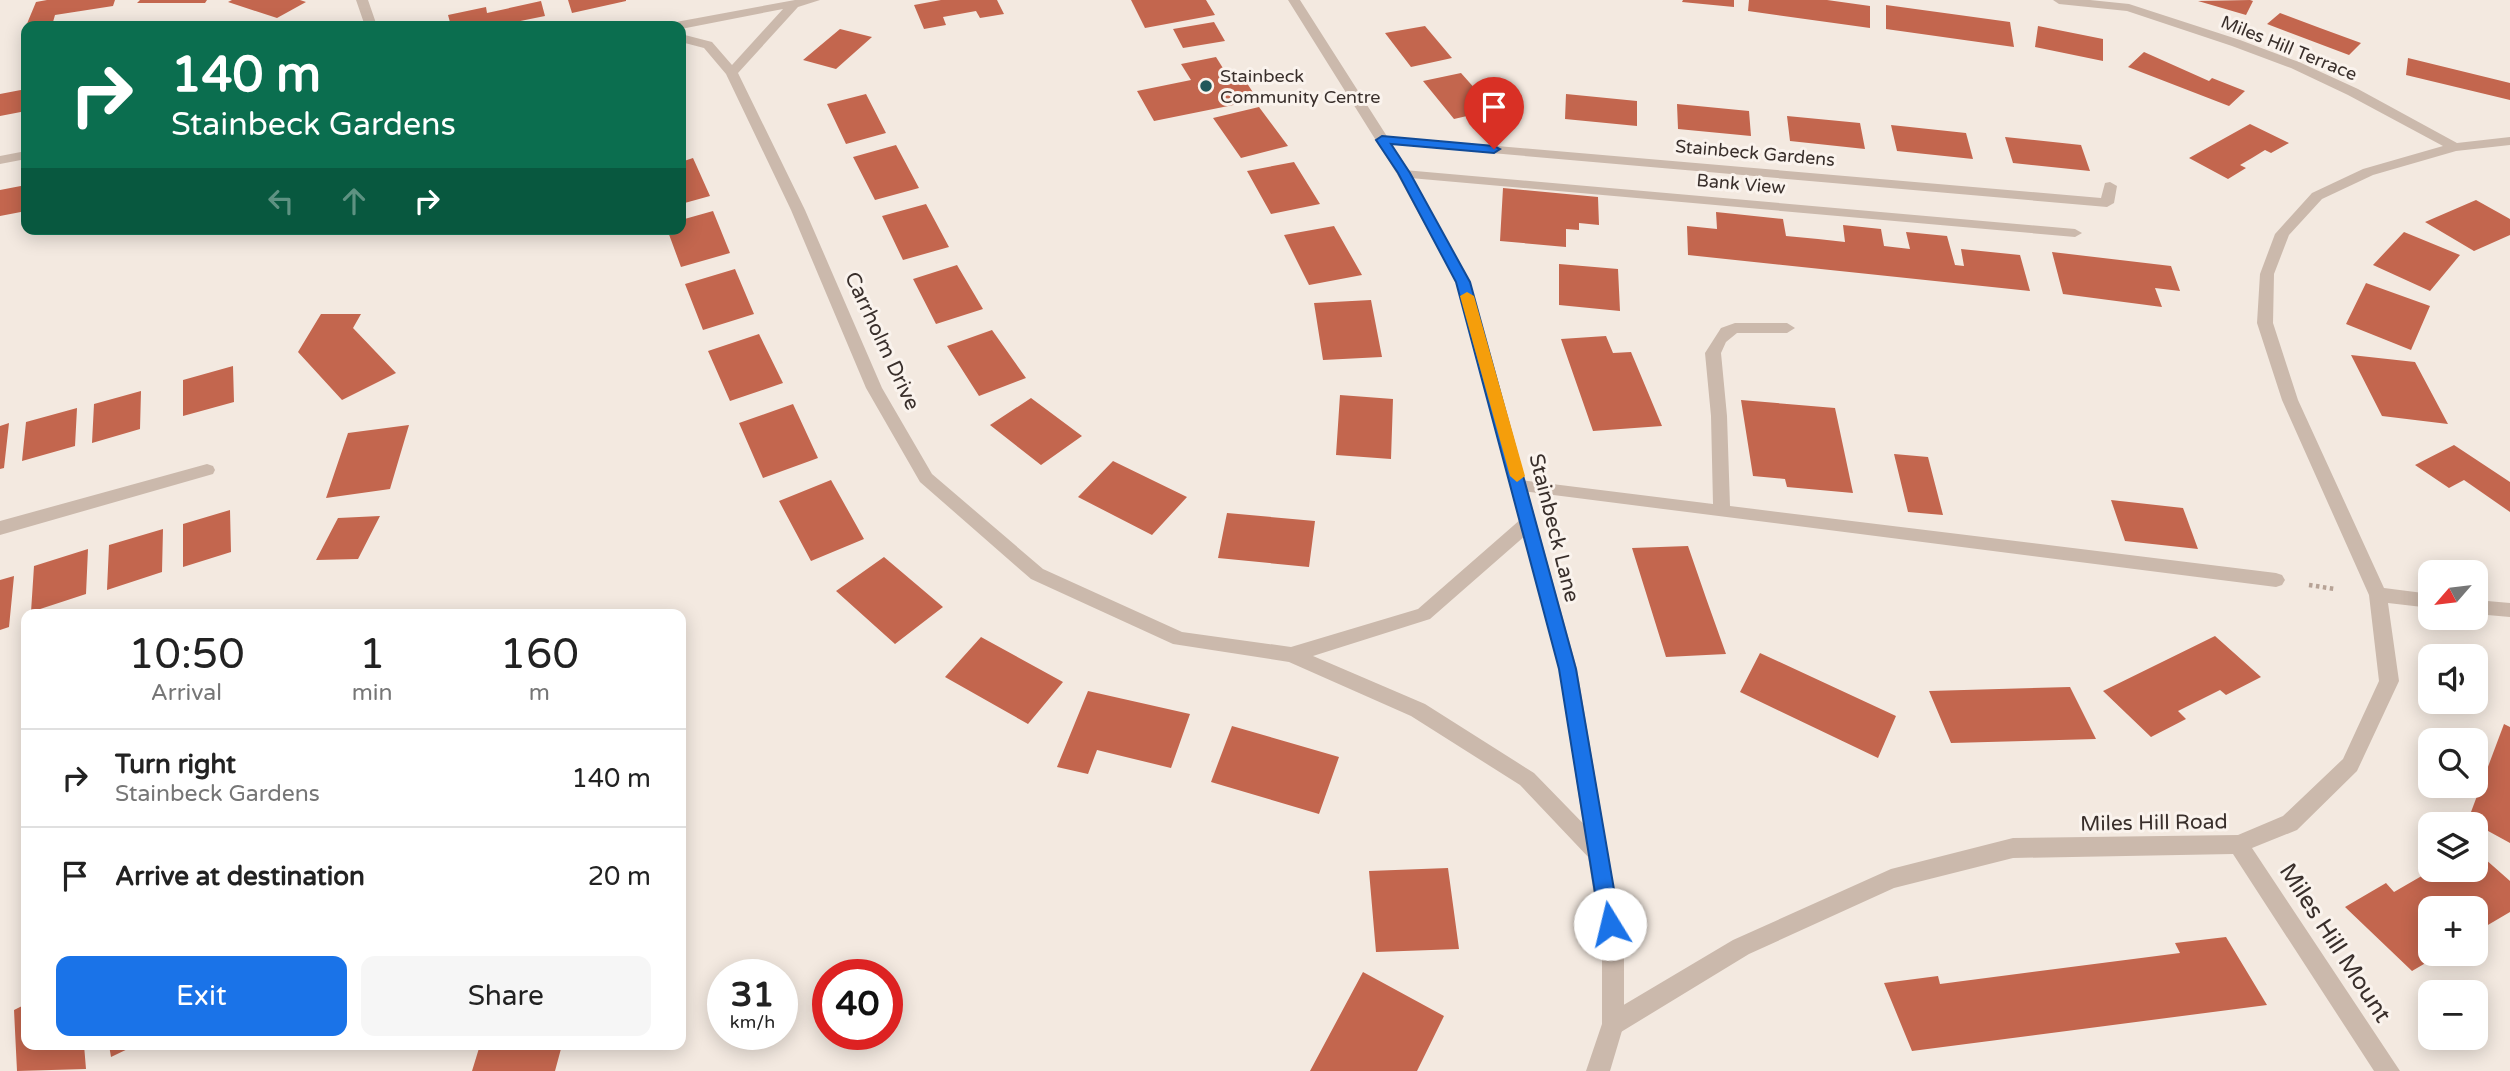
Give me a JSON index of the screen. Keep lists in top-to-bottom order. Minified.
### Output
{"streets":{"street":["Miles Hill Terrace","Stainbeck Gardens","Bank View","Carrholm Drive","Stainbeck Lane","Miles Hill Road","Miles Hill Mount"]},"crossings":[["Miles Hill Terrace","Miles Hill Road"],["Stainbeck Gardens","Stainbeck Lane"],["Bank View","Stainbeck Lane"],["Carrholm Drive","Stainbeck Lane"],["Stainbeck Lane","Miles Hill Road"],["Miles Hill Road","Miles Hill Mount"]],"places":["Stainbeck Community Centre"],"north":"bottom left","page":{"turn":["140 m","Stainbeck Gardens"],"map_buttons":["+","−"],"eta":["10:50","Arrival","1","min","160","m"],"list":[{"name":"Turn right","note":"Stainbeck Gardens","value":"140 m"},{"name":"Arrive at destination","value":"20 m"}],"buttons":["Exit","Share"],"speed":"31 km/h","limit":"40"}}
